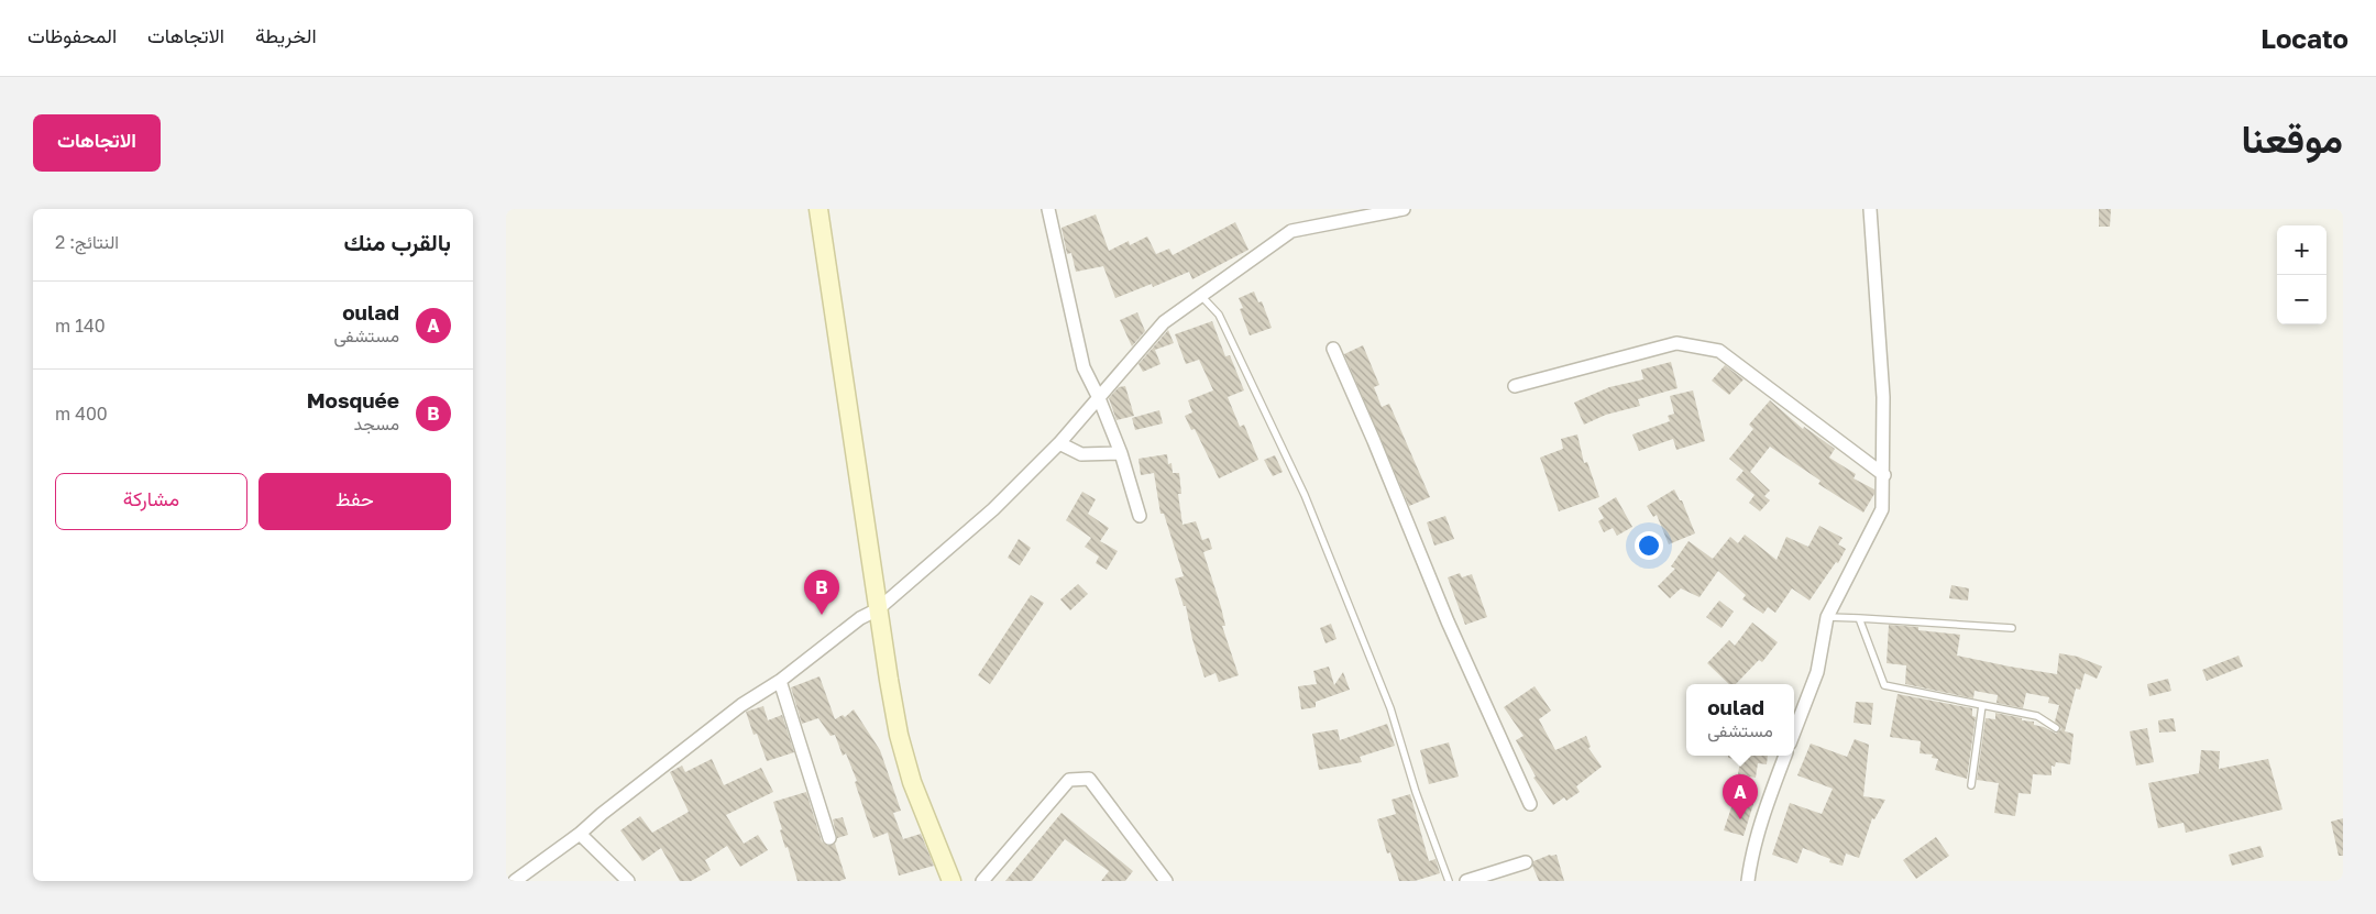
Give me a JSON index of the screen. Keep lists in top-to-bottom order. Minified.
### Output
{"page":{"header":"Locato","nav":["الخريطة","الاتجاهات","المحفوظات"],"title":"موقعنا","buttons":["الاتجاهات",["حفظ","مشاركة"]],"heading":["بالقرب منك","النتائج: 2"],"map_buttons":["+","−"],"list":[{"mark":"A","name":"oulad","note":"مستشفى","value":"140 m"},{"mark":"B","name":"Mosquée","note":"مسجد","value":"400 m"}],"pins":["B","A"],"popup":["oulad","مستشفى"]}}
